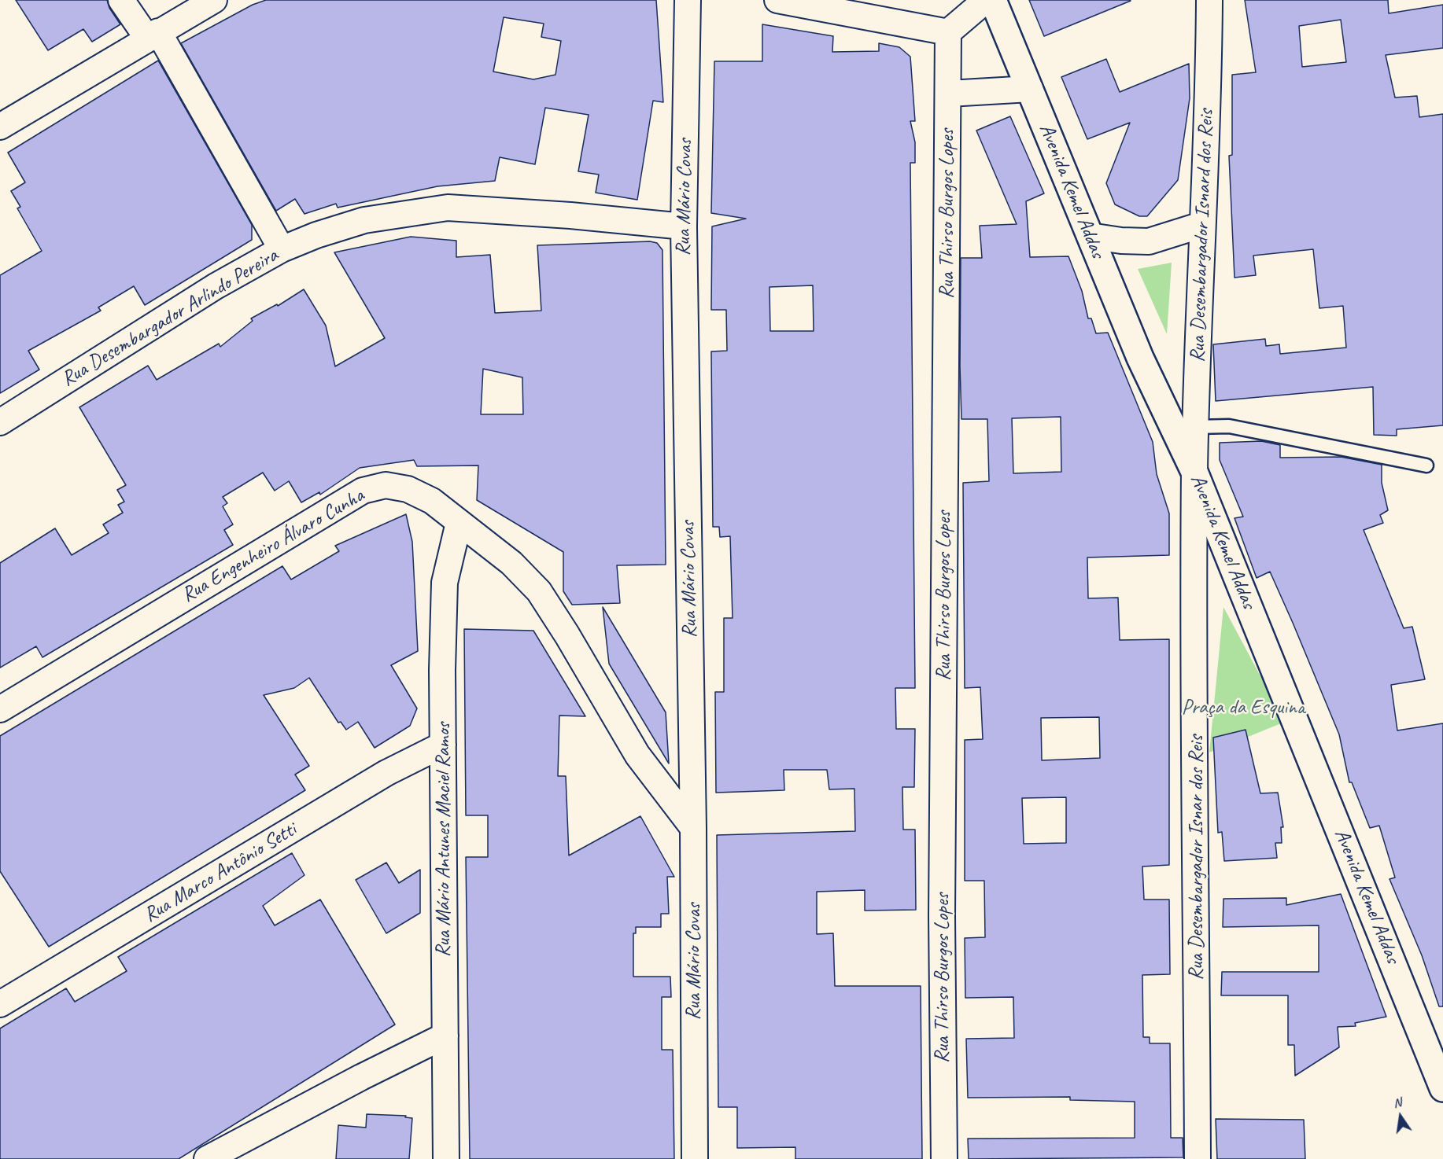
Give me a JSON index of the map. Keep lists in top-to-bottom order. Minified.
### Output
{"streets":{"main road":["Avenida Kemel Addas"],"street":["Rua Mário Covas","Rua Thirso Burgos Lopes","Rua Desembargador Isnard dos Reis","Rua Desembargador Arlindo Pereira","Rua Engenheiro Álvaro Cunha","Rua Mário Antunes Maciel Ramos","Rua Desembargador Isnar dos Reis","Rua Marco Antônio Setti"]},"crossings":[["Avenida Kemel Addas","Rua Desembargador Isnard dos Reis"],["Avenida Kemel Addas","Rua Desembargador Isnar dos Reis"],["Rua Mário Covas","Rua Desembargador Arlindo Pereira"],["Rua Mário Covas","Rua Engenheiro Álvaro Cunha"],["Rua Desembargador Isnard dos Reis","Rua Desembargador Isnar dos Reis"],["Rua Engenheiro Álvaro Cunha","Rua Mário Antunes Maciel Ramos"],["Rua Mário Antunes Maciel Ramos","Rua Marco Antônio Setti"]],"parks":["Praça da Esquina"],"north":"top"}
